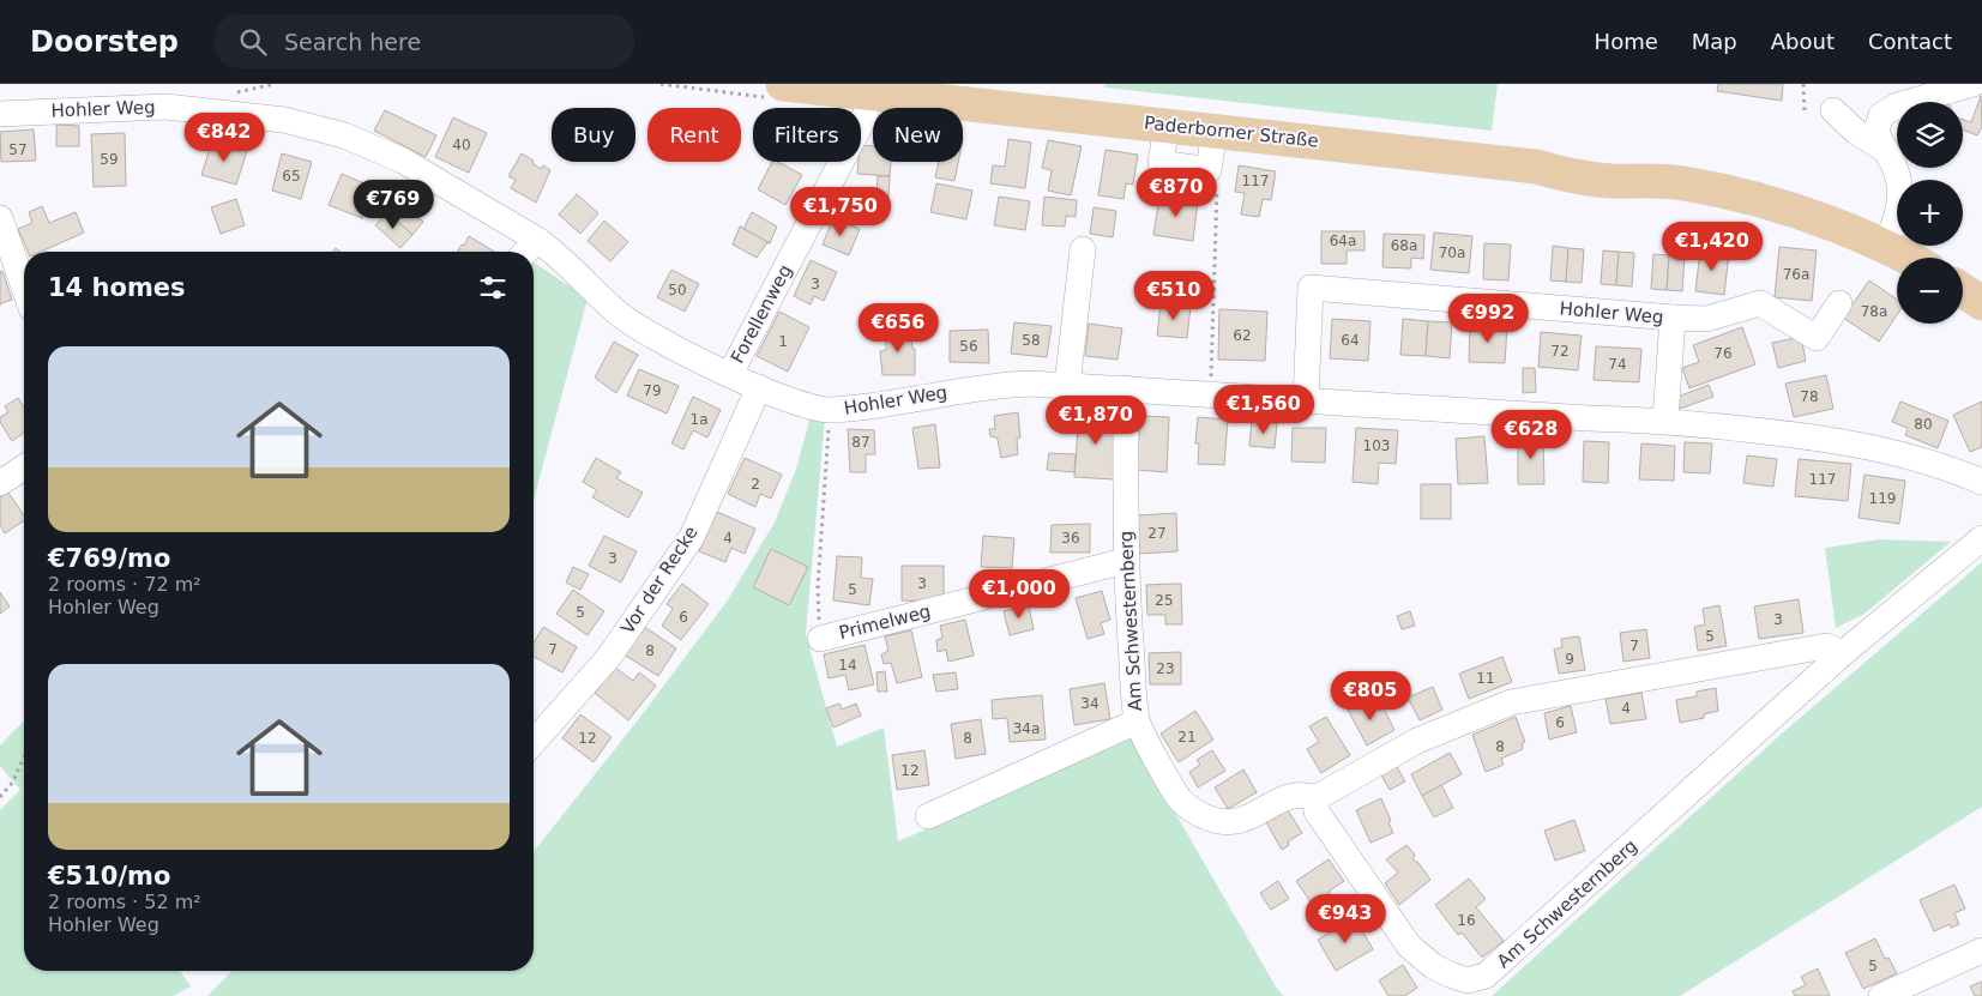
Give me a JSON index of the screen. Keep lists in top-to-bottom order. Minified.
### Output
{"streets":{"main road":["Paderborner Straße"],"street":["Hohler Weg","Forellenweg","Vor der Recke","Am Schwesternberg","Primelweg"]},"crossings":[["Hohler Weg","Forellenweg"],["Hohler Weg","Vor der Recke"],["Hohler Weg","Am Schwesternberg"],["Paderborner Straße","Forellenweg"],["Am Schwesternberg","Primelweg"]],"house_numbers":["40","57","59","65","117","64a","68a","70a","76a","3","50","78a","62","58","64","1","56","72","76","74","79","78","1a","80","87","103","117","2","119","27","4","36","3","3","5","25","5","6","3","5","7","7","8","9","14","23","11","34","4","6","34a","21","12","8","8","12","16","5"],"page":{"header":"Doorstep","search":"Search here","nav":["Home","Map","About","Contact"],"map_buttons":["+","−"],"chip":["Buy","Rent","Filters","New"],"price":["€842","€870","€769","€1,750","€1,420","€510","€992","€656","€1,560","€1,870","€628","€1,000","€805","€943"],"heading":"14 homes","list":[{"name":"€769/mo","note":"2 rooms · 72 m² · Hohler Weg"},{"name":"€510/mo","note":"2 rooms · 52 m² · Hohler Weg"}]}}
